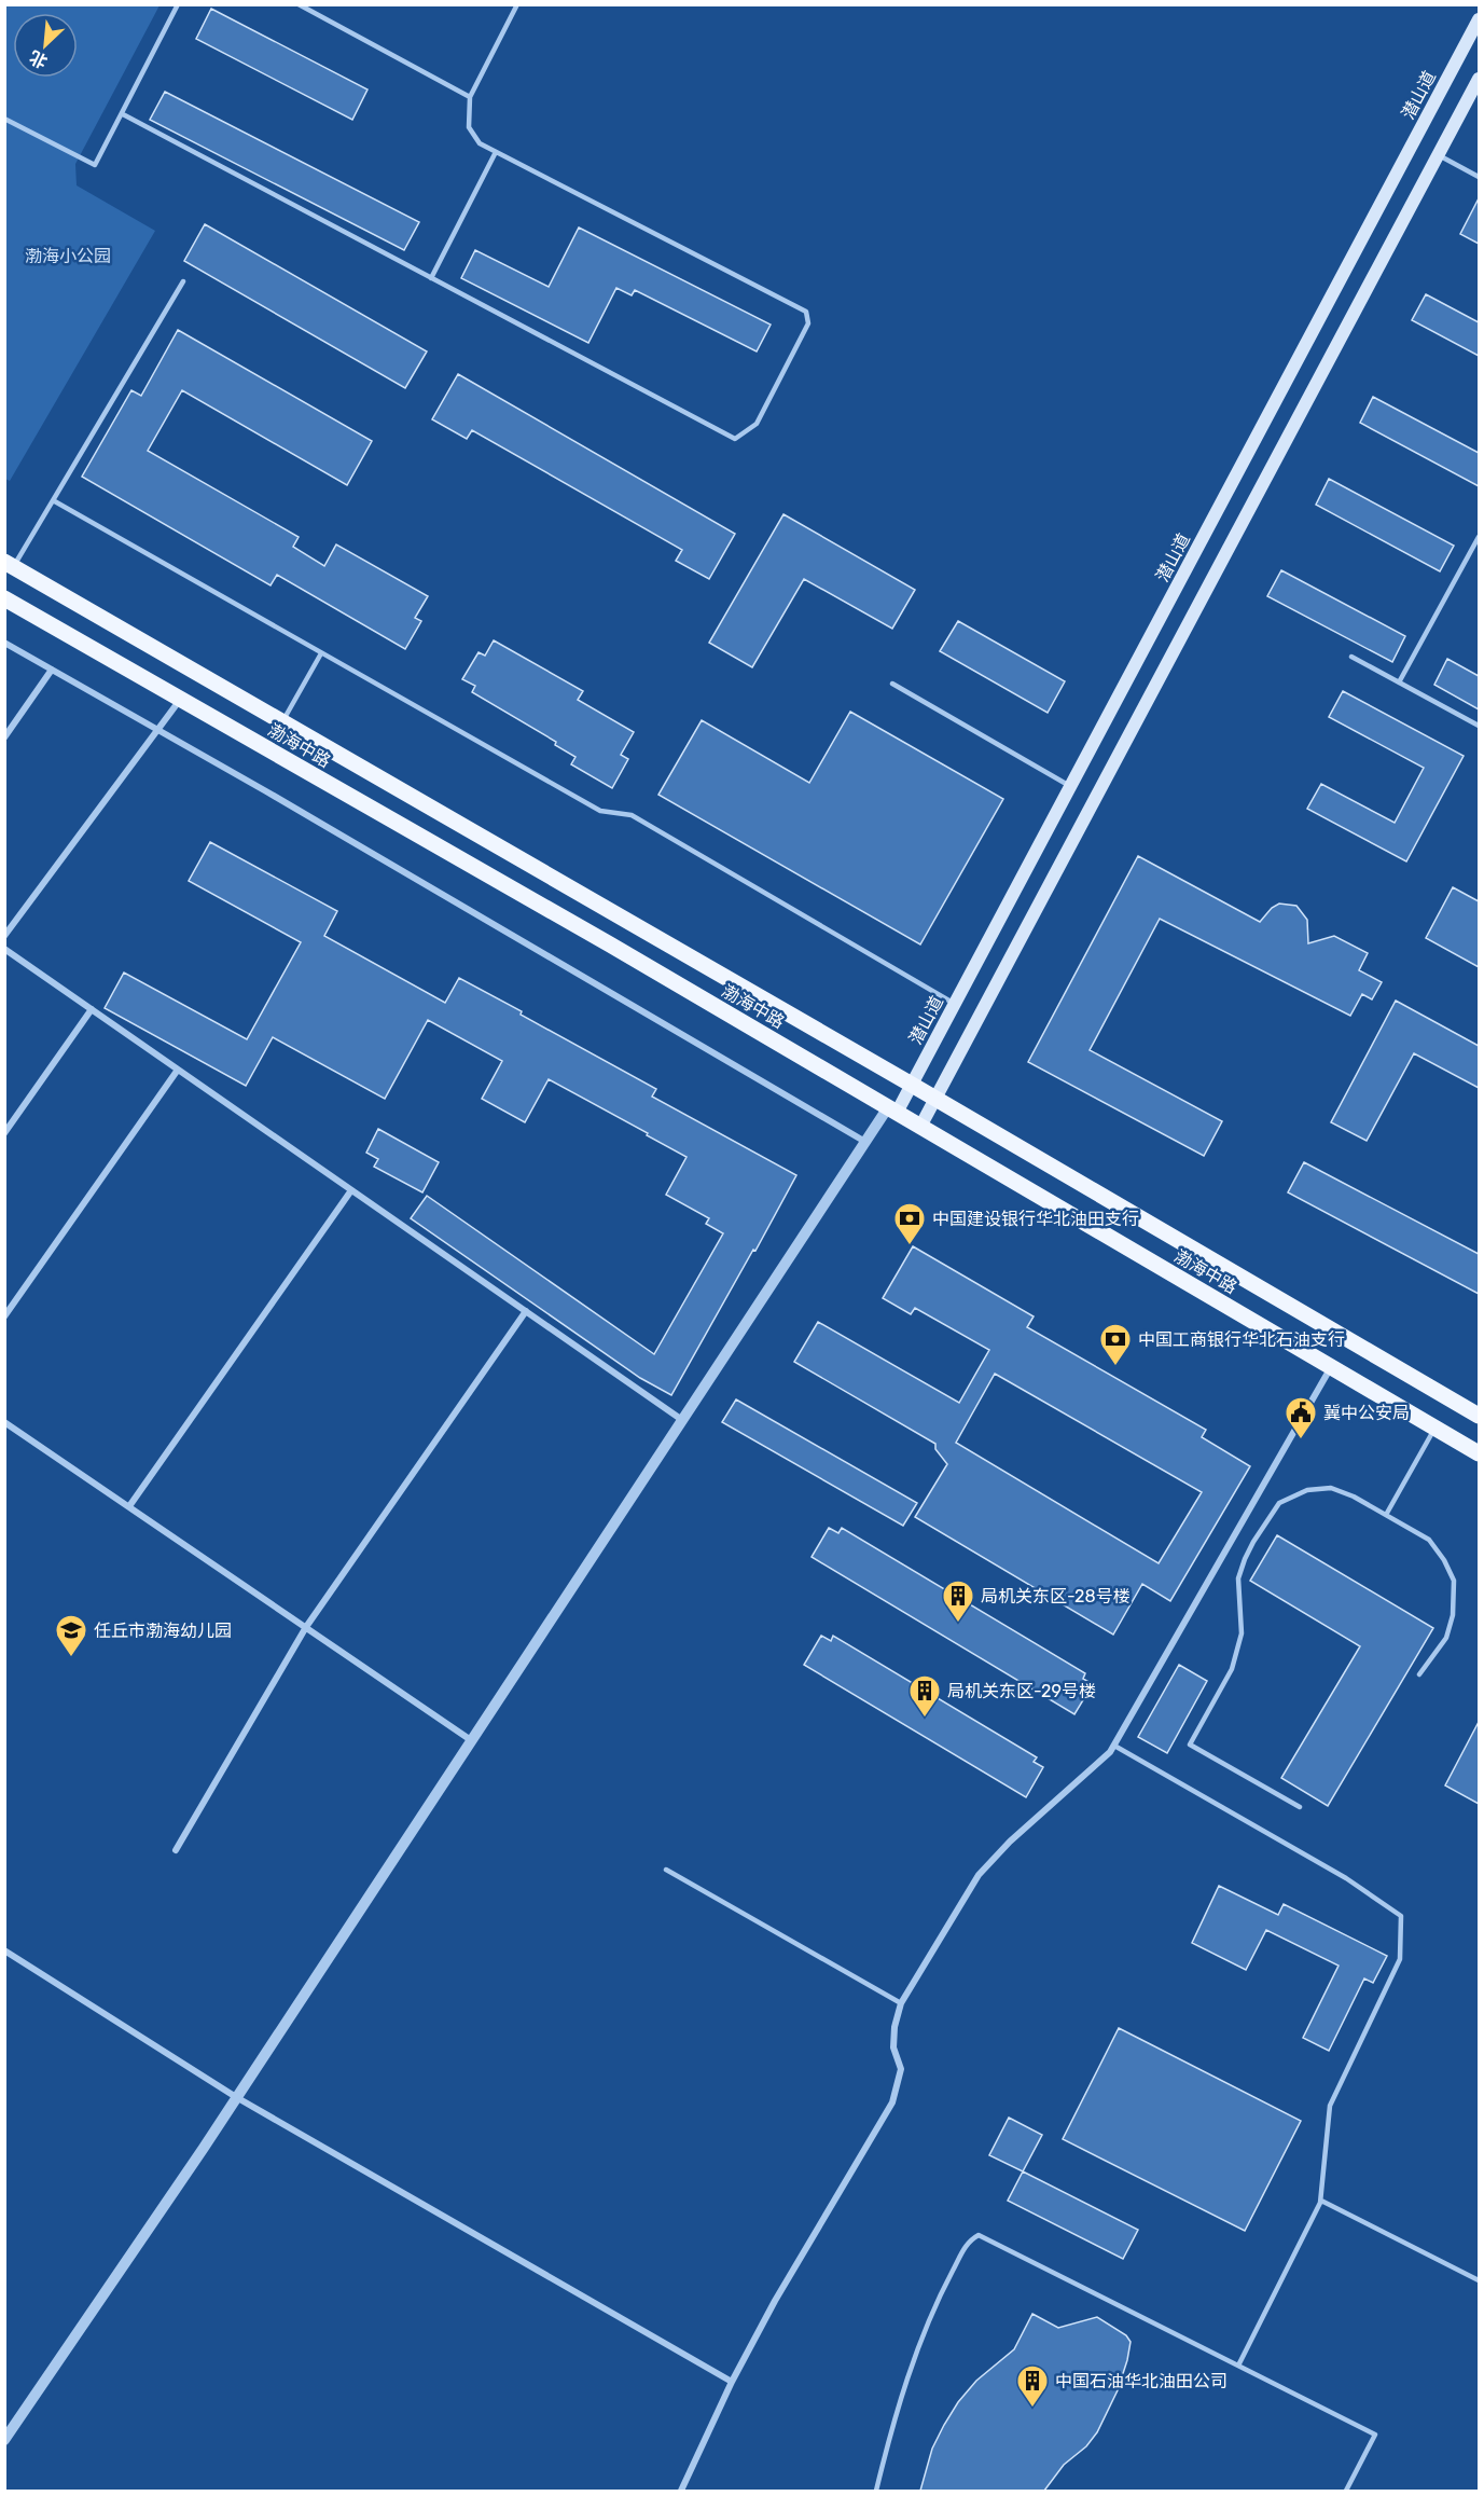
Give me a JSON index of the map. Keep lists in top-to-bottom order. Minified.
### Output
{"streets":{"main road":["潜山道","渤海中路"]},"crossings":[["潜山道","渤海中路"]],"parks":["渤海小公园"],"places":{"bank":["中国建设银行华北油田支行","中国工商银行华北石油支行"],"public building":["冀中公安局"],"building":["局机关东区-28号楼","局机关东区-29号楼","中国石油华北油田公司"],"school or university":["任丘市渤海幼儿园"]},"north":"bottom left"}
